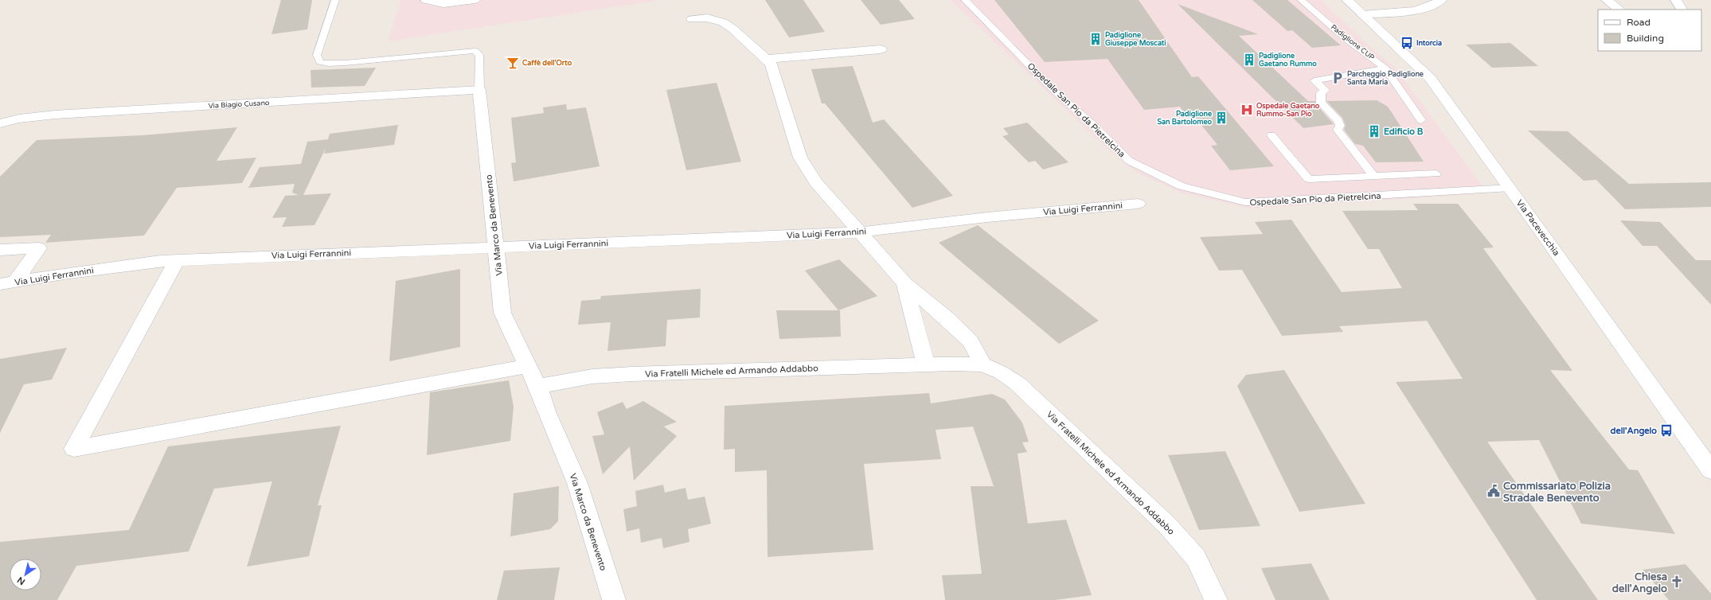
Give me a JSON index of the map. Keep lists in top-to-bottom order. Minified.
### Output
{"streets":{"street":["Via Biagio Cusano","Via Luigi Ferrannini","Via Marco da Benevento","Via Pacevecchia","Via Fratelli Michele ed Armando Addabbo"],"lane":["Padiglione CUP","Ospedale San Pio da Pietrelcina"]},"crossings":[["Via Biagio Cusano","Via Marco da Benevento"],["Ospedale San Pio da Pietrelcina","Via Pacevecchia"],["Via Luigi Ferrannini","Via Marco da Benevento"],["Via Marco da Benevento","Via Fratelli Michele ed Armando Addabbo"]],"places":{"building":["Padiglione Giuseppe Moscati","Padiglione Gaetano Rummo","Padiglione San Bartolomeo","Edificio B"],"bus stop":["Intorcia","dell'Angelo"],"bar":["Caffè dell'Orto"],"parking":["Parcheggio Padiglione Santa Maria"],"hospital":["Ospedale Gaetano Rummo-San Pio"],"public building":["Commissariato Polizia Stradale Benevento"],"church":["Chiesa dell'Angelo"]},"legend":["Road","Building"],"north":"bottom left"}
